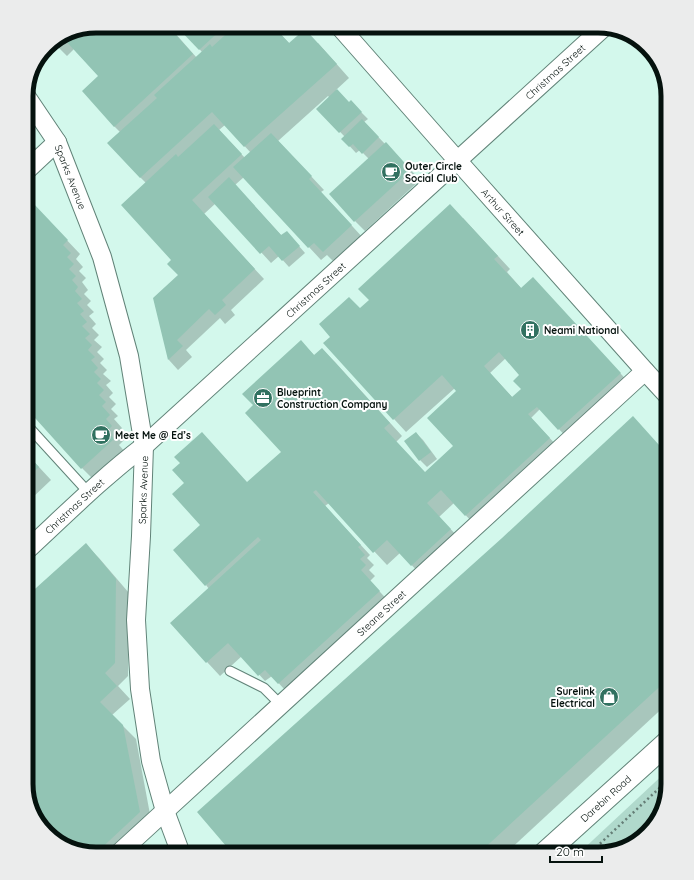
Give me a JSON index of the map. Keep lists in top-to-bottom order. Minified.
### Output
{"streets":{"main road":["Darebin Road"],"street":["Christmas Street","Sparks Avenue","Arthur Street","Steane Street"]},"crossings":[["Christmas Street","Sparks Avenue"],["Christmas Street","Arthur Street"],["Sparks Avenue","Steane Street"],["Arthur Street","Steane Street"]],"places":{"cafe":["Outer Circle Social Club","Meet Me @ Ed’s"],"building":["Neami National"],"office":["Blueprint Construction Company"],"shop":["Surelink Electrical"]},"scale_bar":"20 m"}
